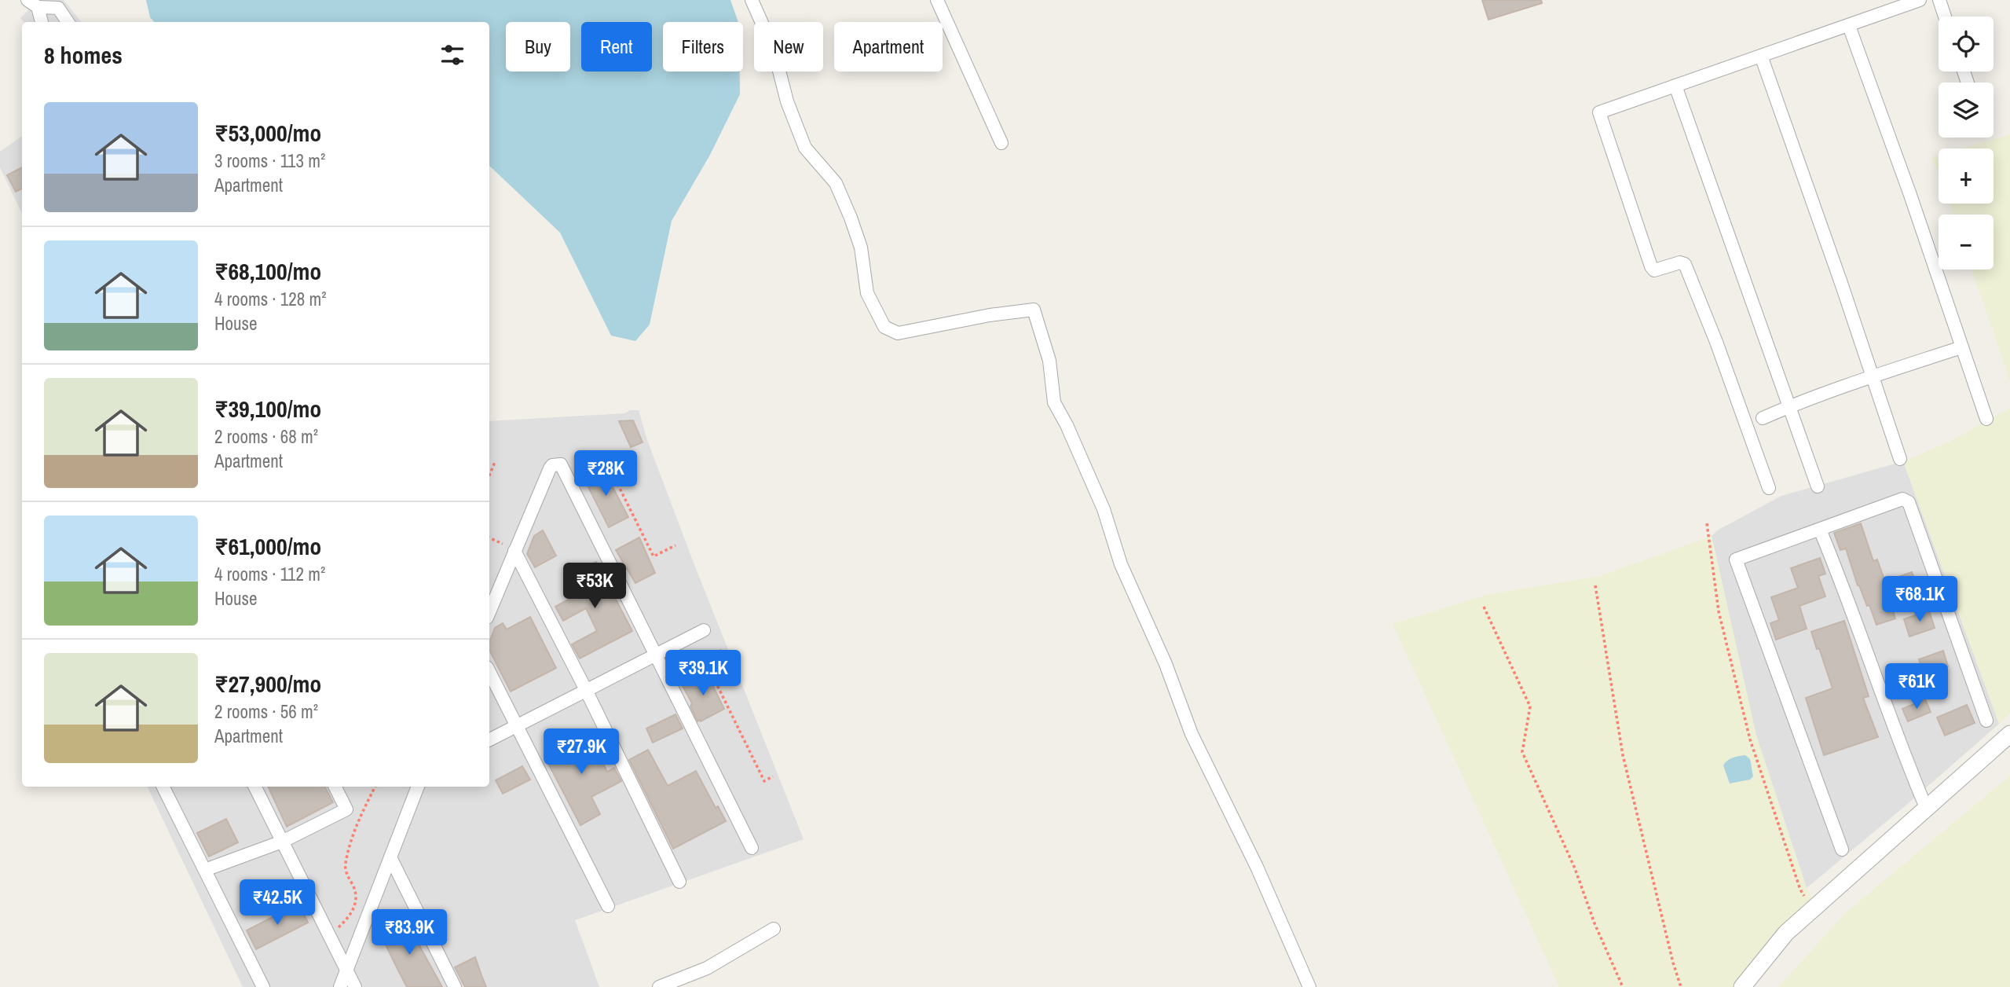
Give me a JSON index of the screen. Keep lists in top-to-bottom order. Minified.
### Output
{"page":{"map_buttons":["+","−"],"chip":["Buy","Rent","Filters","New","Apartment"],"heading":"8 homes","list":[{"name":"₹53,000/mo","note":"3 rooms · 113 m² · Apartment"},{"name":"₹68,100/mo","note":"4 rooms · 128 m² · House"},{"name":"₹39,100/mo","note":"2 rooms · 68 m² · Apartment"},{"name":"₹61,000/mo","note":"4 rooms · 112 m² · House"},{"name":"₹27,900/mo","note":"2 rooms · 56 m² · Apartment"}],"price":["₹28K","₹53K","₹68.1K","₹39.1K","₹61K","₹27.9K","₹42.5K","₹83.9K"]}}
